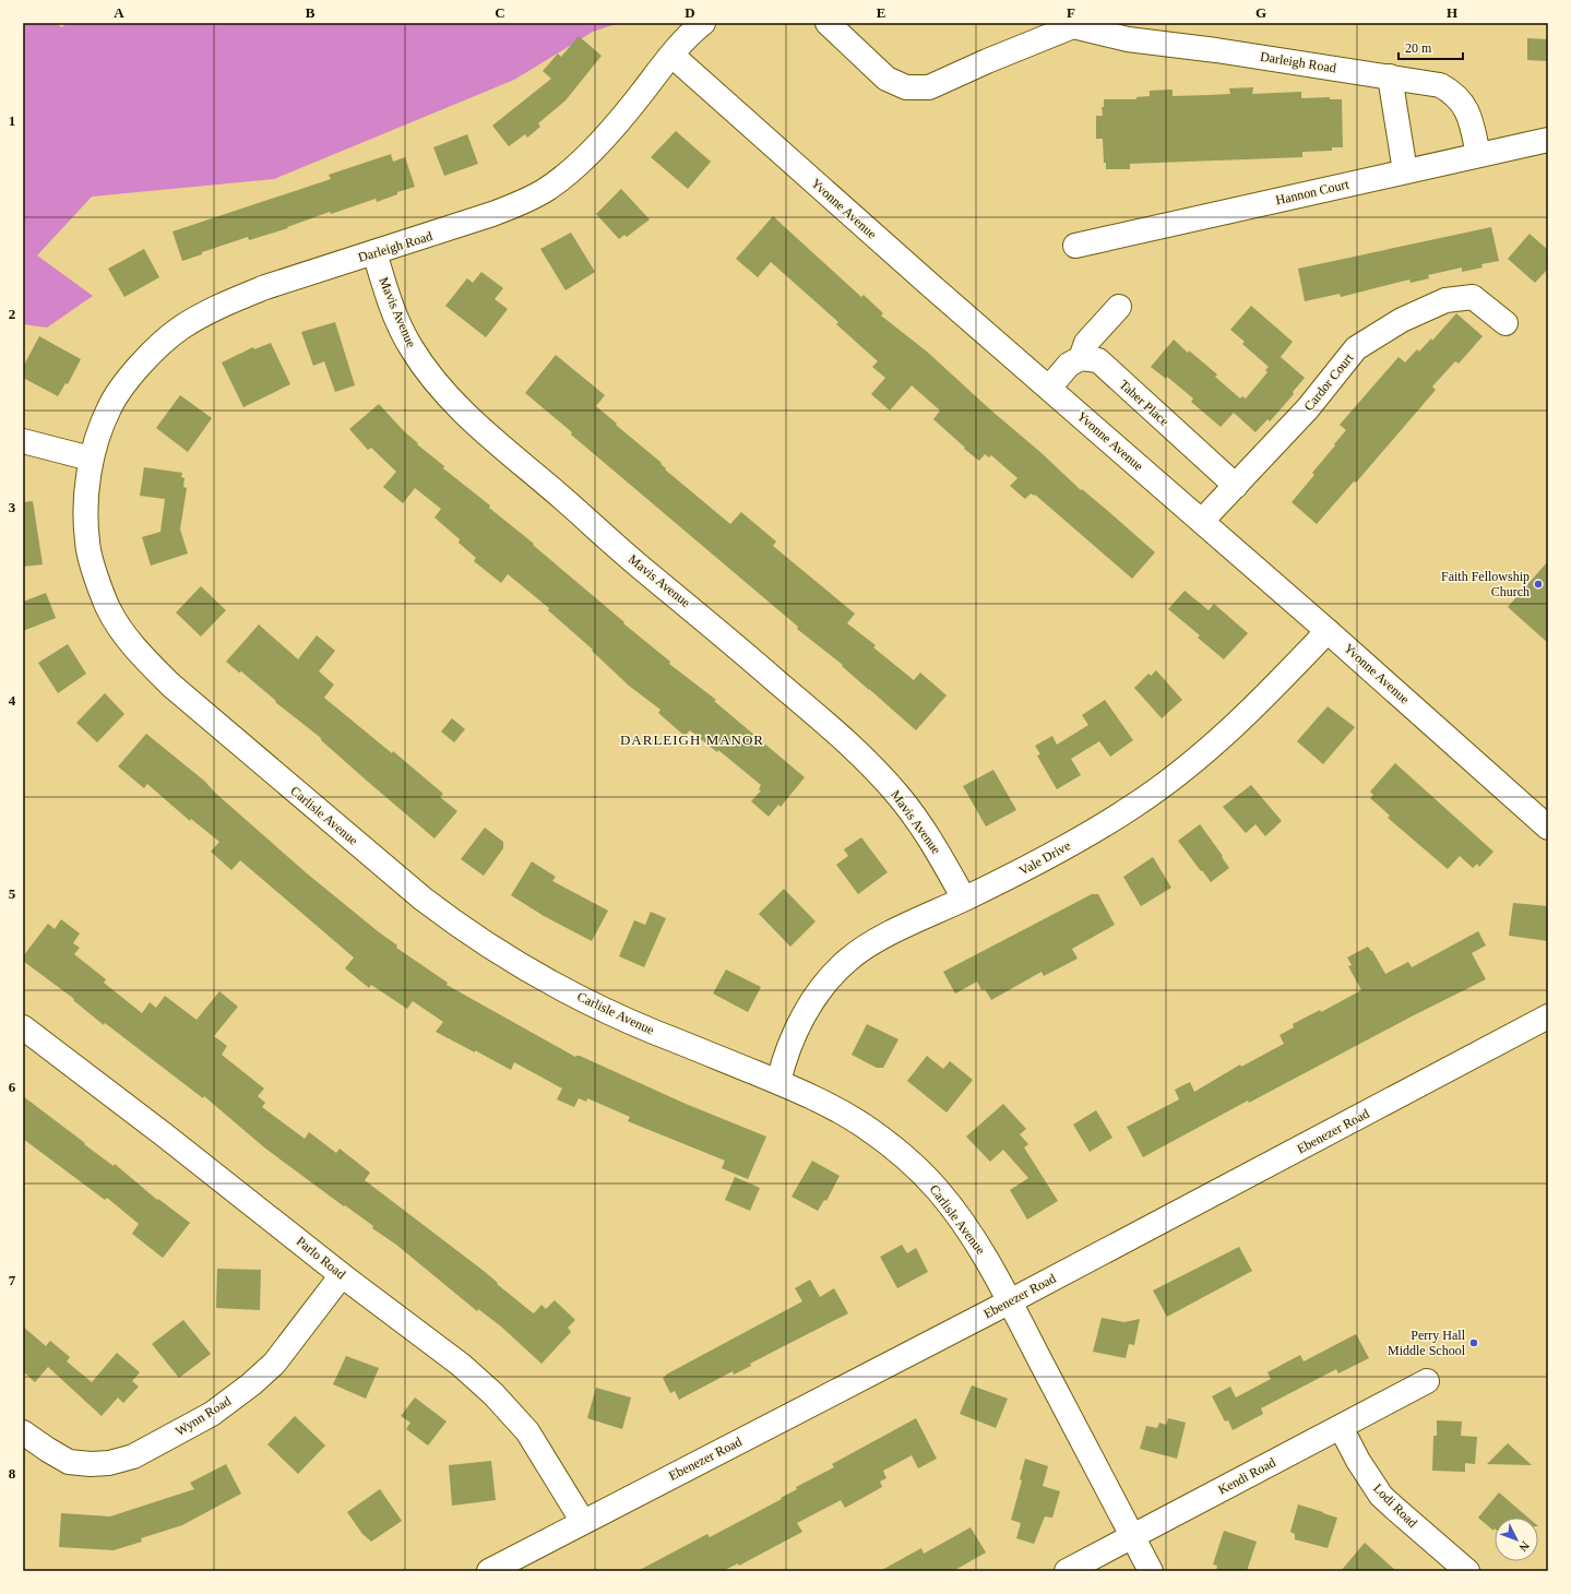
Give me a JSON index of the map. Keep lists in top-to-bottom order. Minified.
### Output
{"streets":{"street":["Darleigh Road","Hannon Court","Yvonne Avenue","Mavis Avenue","Cardor Court","Taber Place","Carlisle Avenue","Vale Drive","Ebenezer Road","Parlo Road","Wynn Road","Kendi Road","Lodi Road"]},"crossings":[["Darleigh Road","Hannon Court"],["Darleigh Road","Yvonne Avenue"],["Darleigh Road","Mavis Avenue"],["Darleigh Road","Carlisle Avenue"],["Yvonne Avenue","Cardor Court"],["Yvonne Avenue","Vale Drive"],["Mavis Avenue","Vale Drive"],["Cardor Court","Taber Place"],["Carlisle Avenue","Vale Drive"],["Carlisle Avenue","Ebenezer Road"],["Carlisle Avenue","Kendi Road"],["Ebenezer Road","Parlo Road"],["Parlo Road","Wynn Road"],["Kendi Road","Lodi Road"]],"districts":["DARLEIGH MANOR"],"places":["Faith Fellowship Church","Perry Hall Middle School"],"scale_bar":"20 m","north":"bottom right","grid":{"columns":["A","B","C","D","E","F","G","H"],"rows":["1","2","3","4","5","6","7","8"]}}
